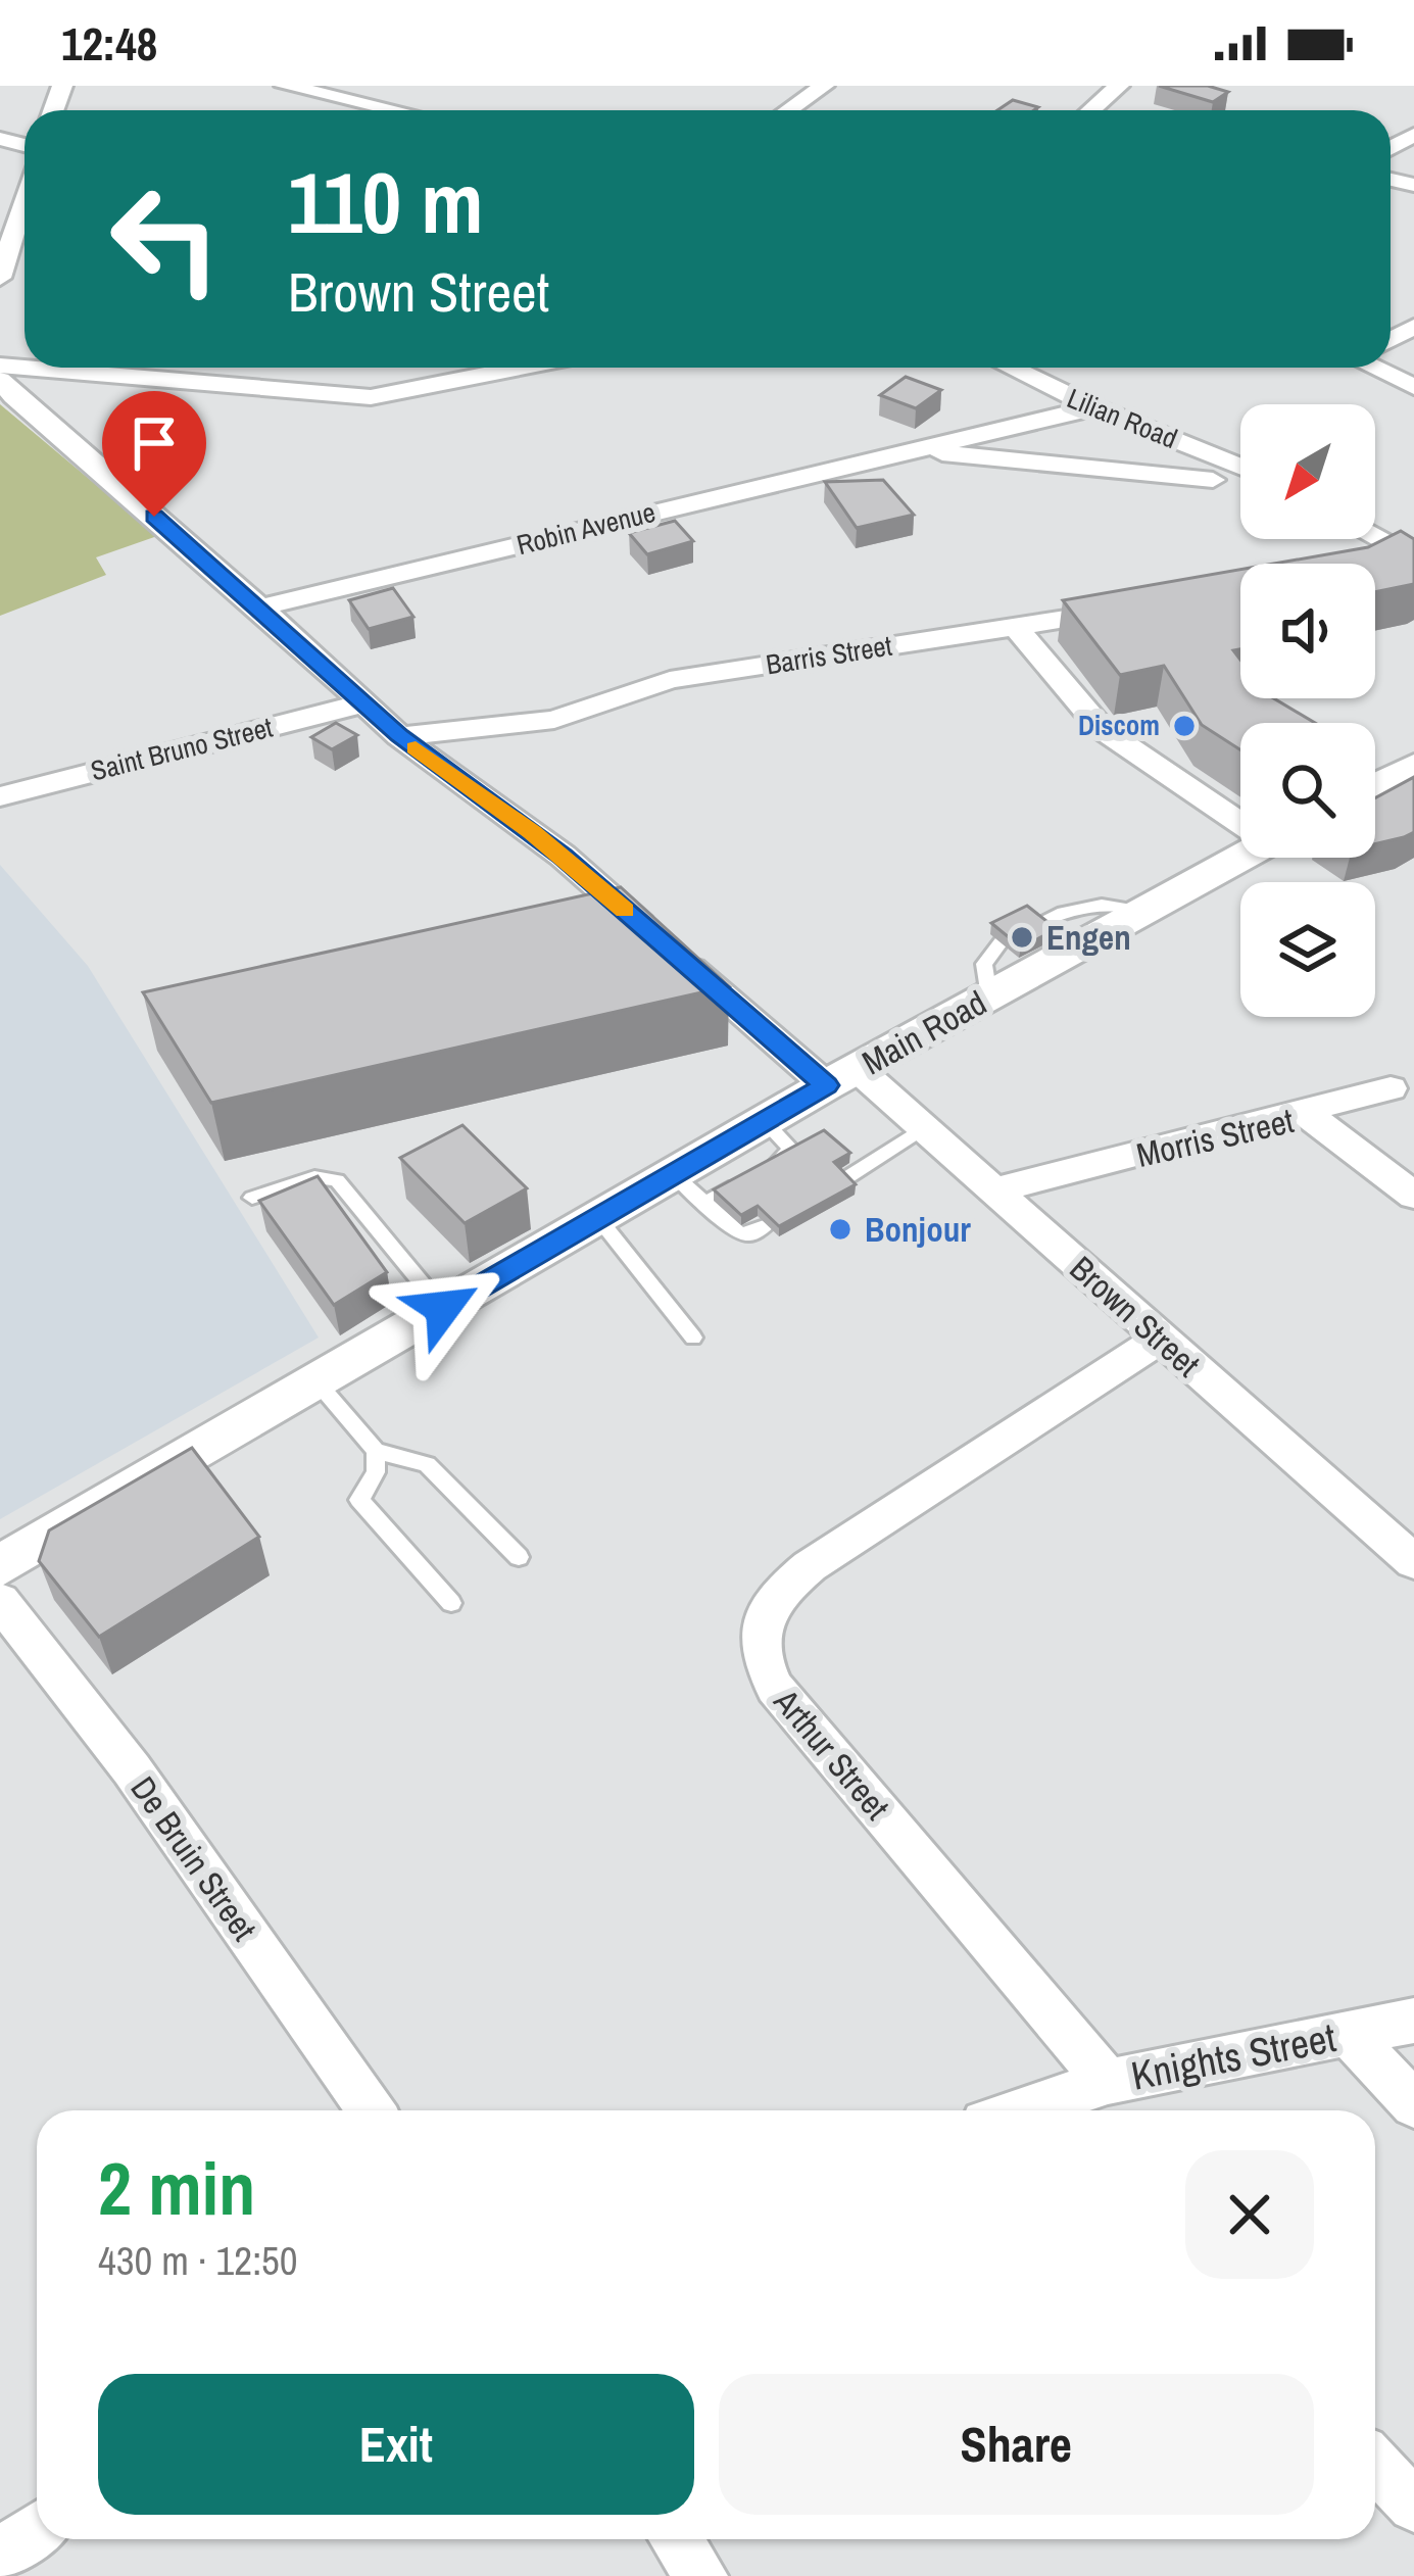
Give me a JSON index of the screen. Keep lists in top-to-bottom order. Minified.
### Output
{"streets":{"street":["Lilian Road","Robin Avenue","Barris Street","Saint Bruno Street","Main Road","Morris Street","Brown Street","Arthur Street","De Bruin Street","Knights Street"]},"crossings":[["Lilian Road","Robin Avenue"],["Robin Avenue","Brown Street"],["Barris Street","Brown Street"],["Saint Bruno Street","Brown Street"],["Main Road","Brown Street"],["Morris Street","Brown Street"],["Brown Street","Arthur Street"],["Arthur Street","Knights Street"]],"places":["Discom","Engen","Bonjour"],"north":"bottom left","page":{"status":"12:48","turn":["110 m","Brown Street"],"heading":["2 min","430 m · 12:50"],"buttons":["Exit","Share"]}}
